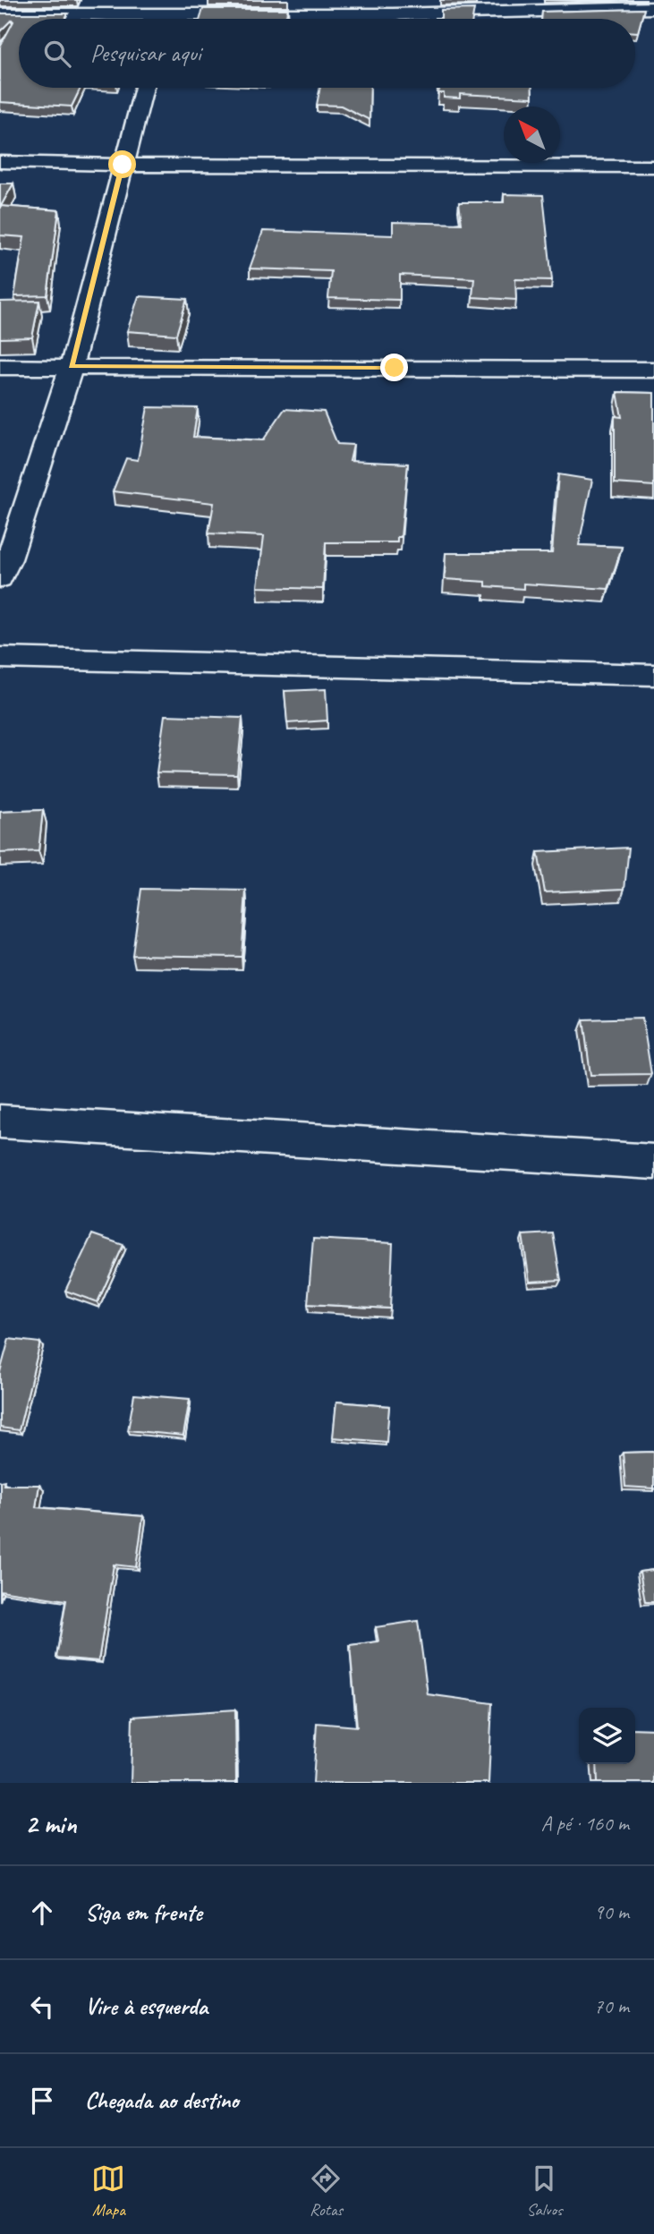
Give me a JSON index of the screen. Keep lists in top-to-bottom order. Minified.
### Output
{"north":"top left","page":{"search":"Pesquisar aqui","heading":["2 min","A pé · 160 m"],"list":[["Siga em frente","90 m"],["Vire à esquerda","70 m"],"Chegada ao destino"],"nav":["Mapa","Rotas","Salvos"]}}
